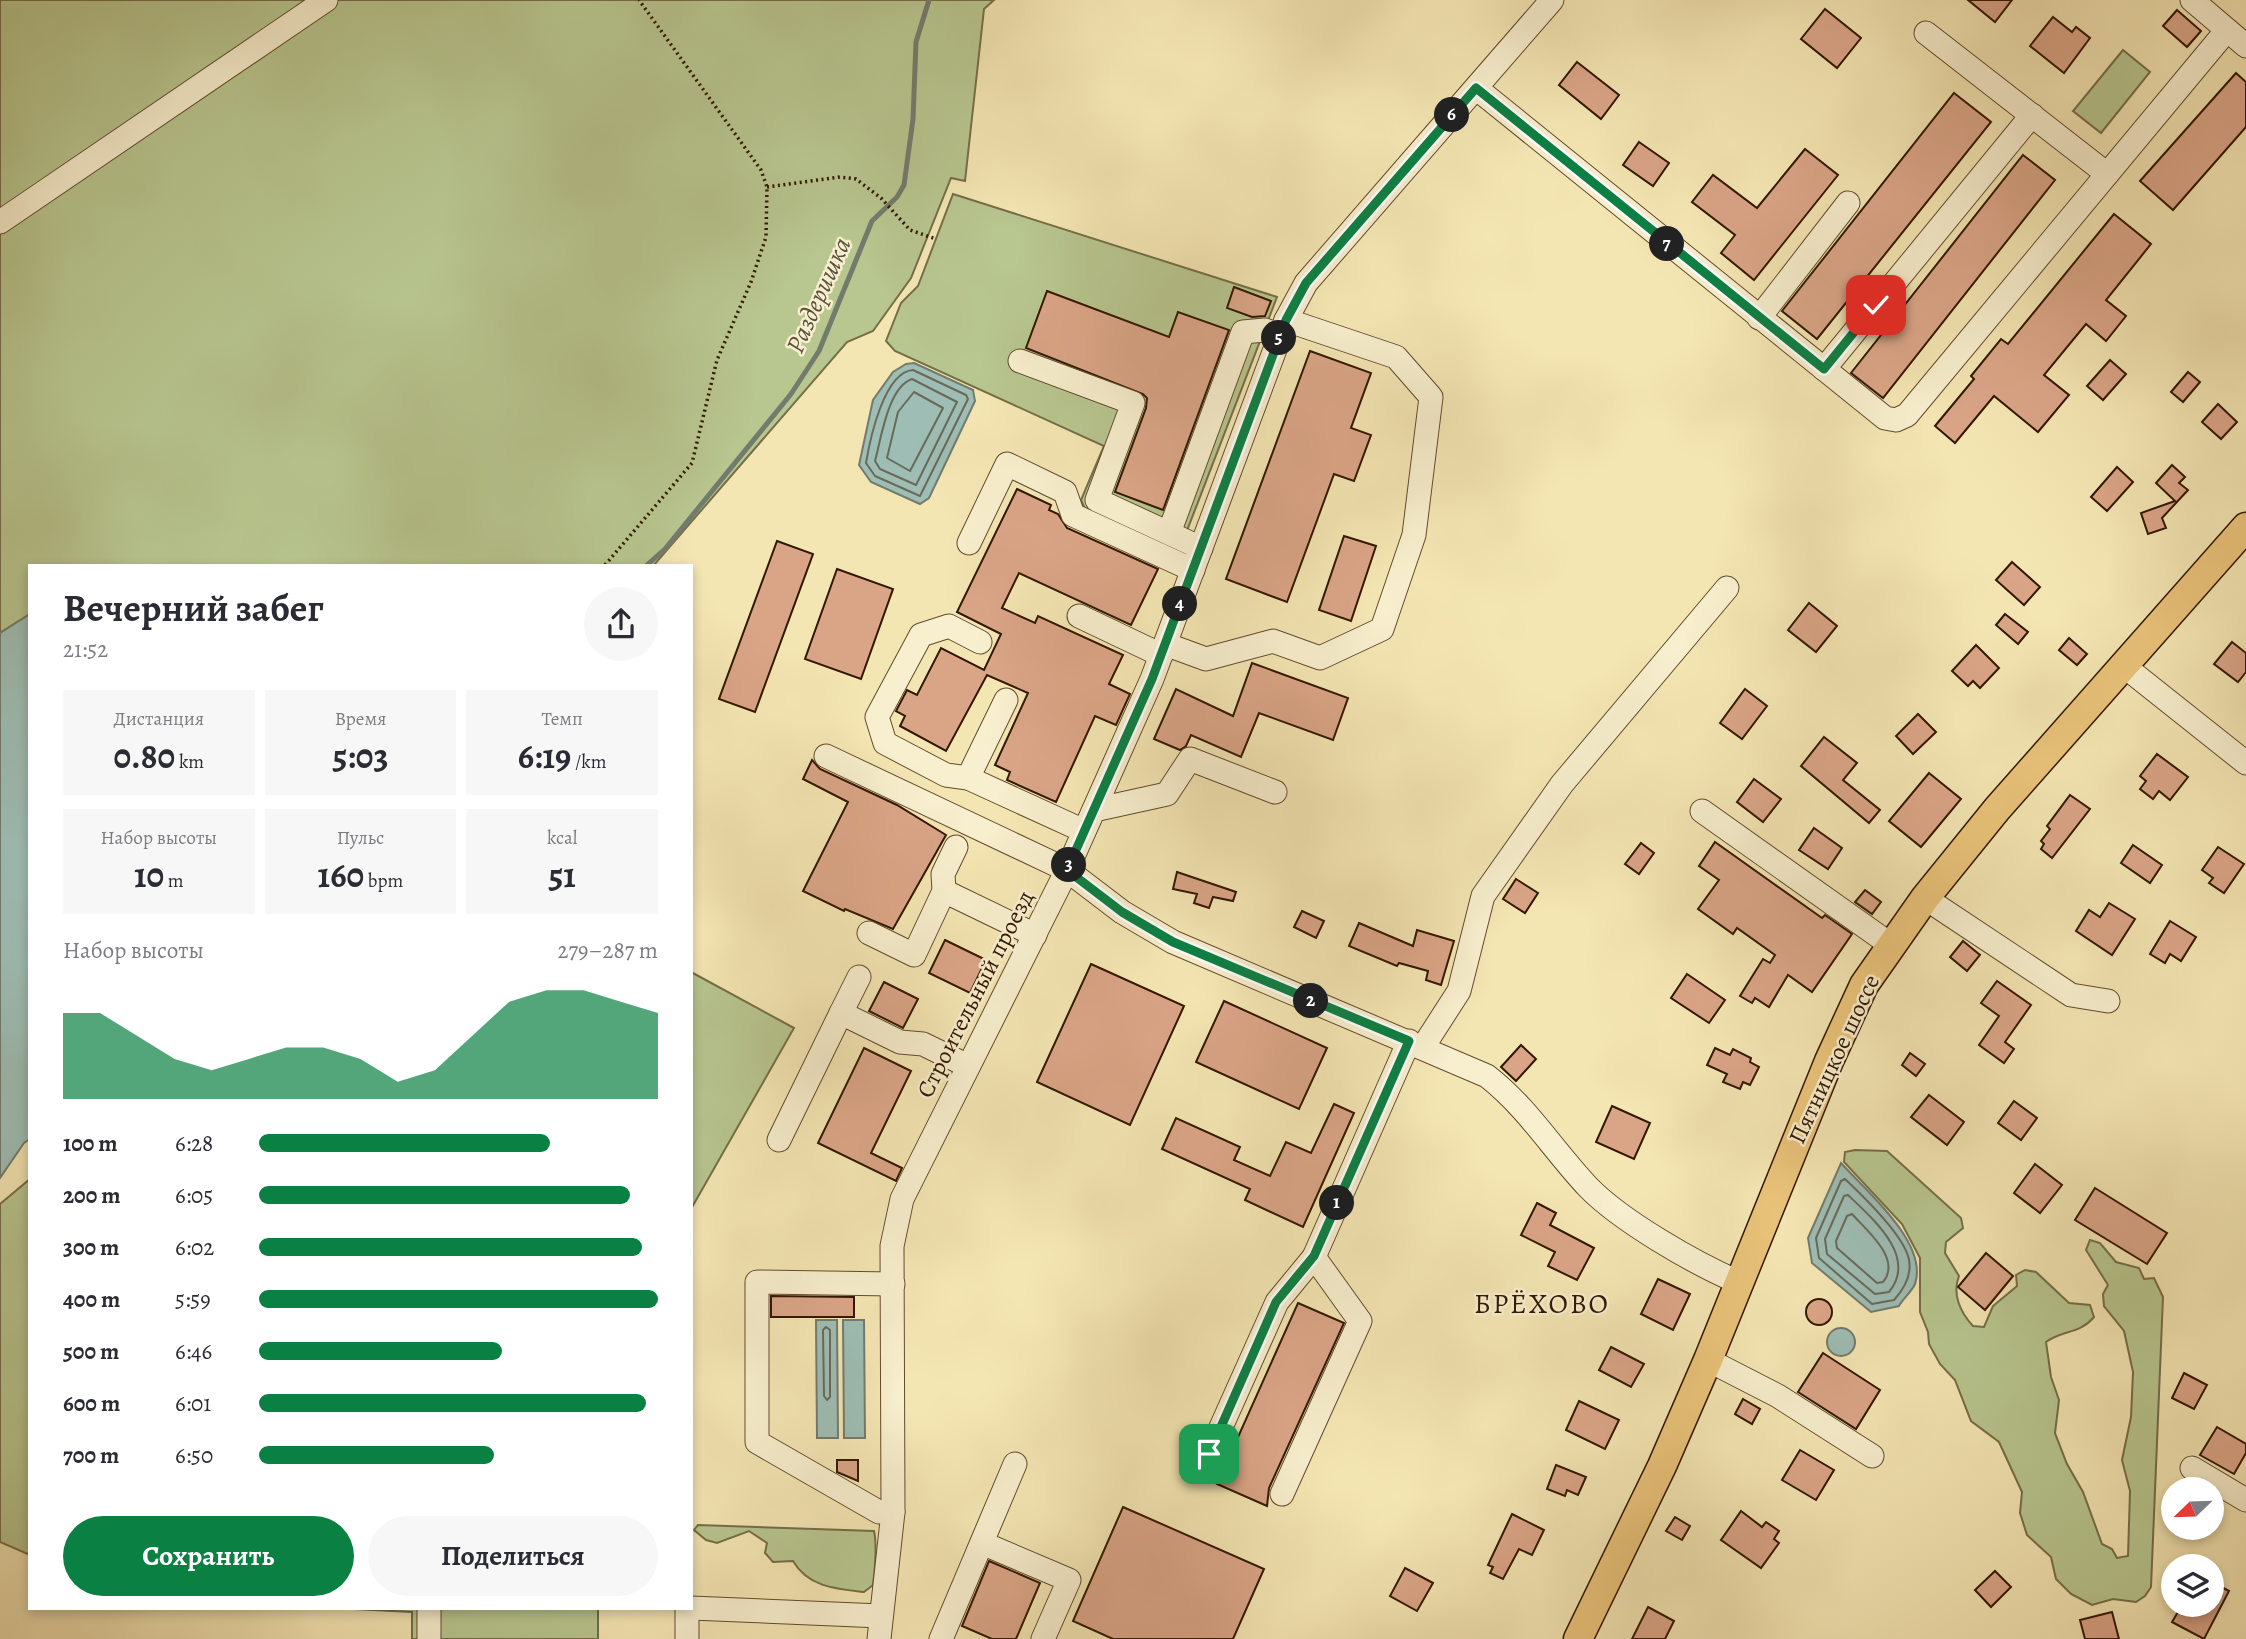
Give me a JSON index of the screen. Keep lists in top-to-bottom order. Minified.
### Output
{"streets":{"main road":["Пятницкое шоссе"],"street":["Строительный проезд"]},"districts":["БРЁХОВО"],"water":["Раздеришка"],"north":"bottom left","page":{"pins":["6","7","5","4","3","2","1"],"heading":["Вечерний забег","21:52"],"stats":[["Дистанция","0.80 km"],["Время","5:03"],["Темп","6:19 /km"],["Набор высоты","10 m"],["Пульс","160 bpm"],["kcal","51"]],"chart":["Набор высоты","279–287 m"],"list":[{"name":"100 m","note":"6:28"},{"name":"200 m","note":"6:05"},{"name":"300 m","note":"6:02"},{"name":"400 m","note":"5:59"},{"name":"500 m","note":"6:46"},{"name":"600 m","note":"6:01"},{"name":"700 m","note":"6:50"}],"buttons":["Сохранить","Поделиться"]}}
